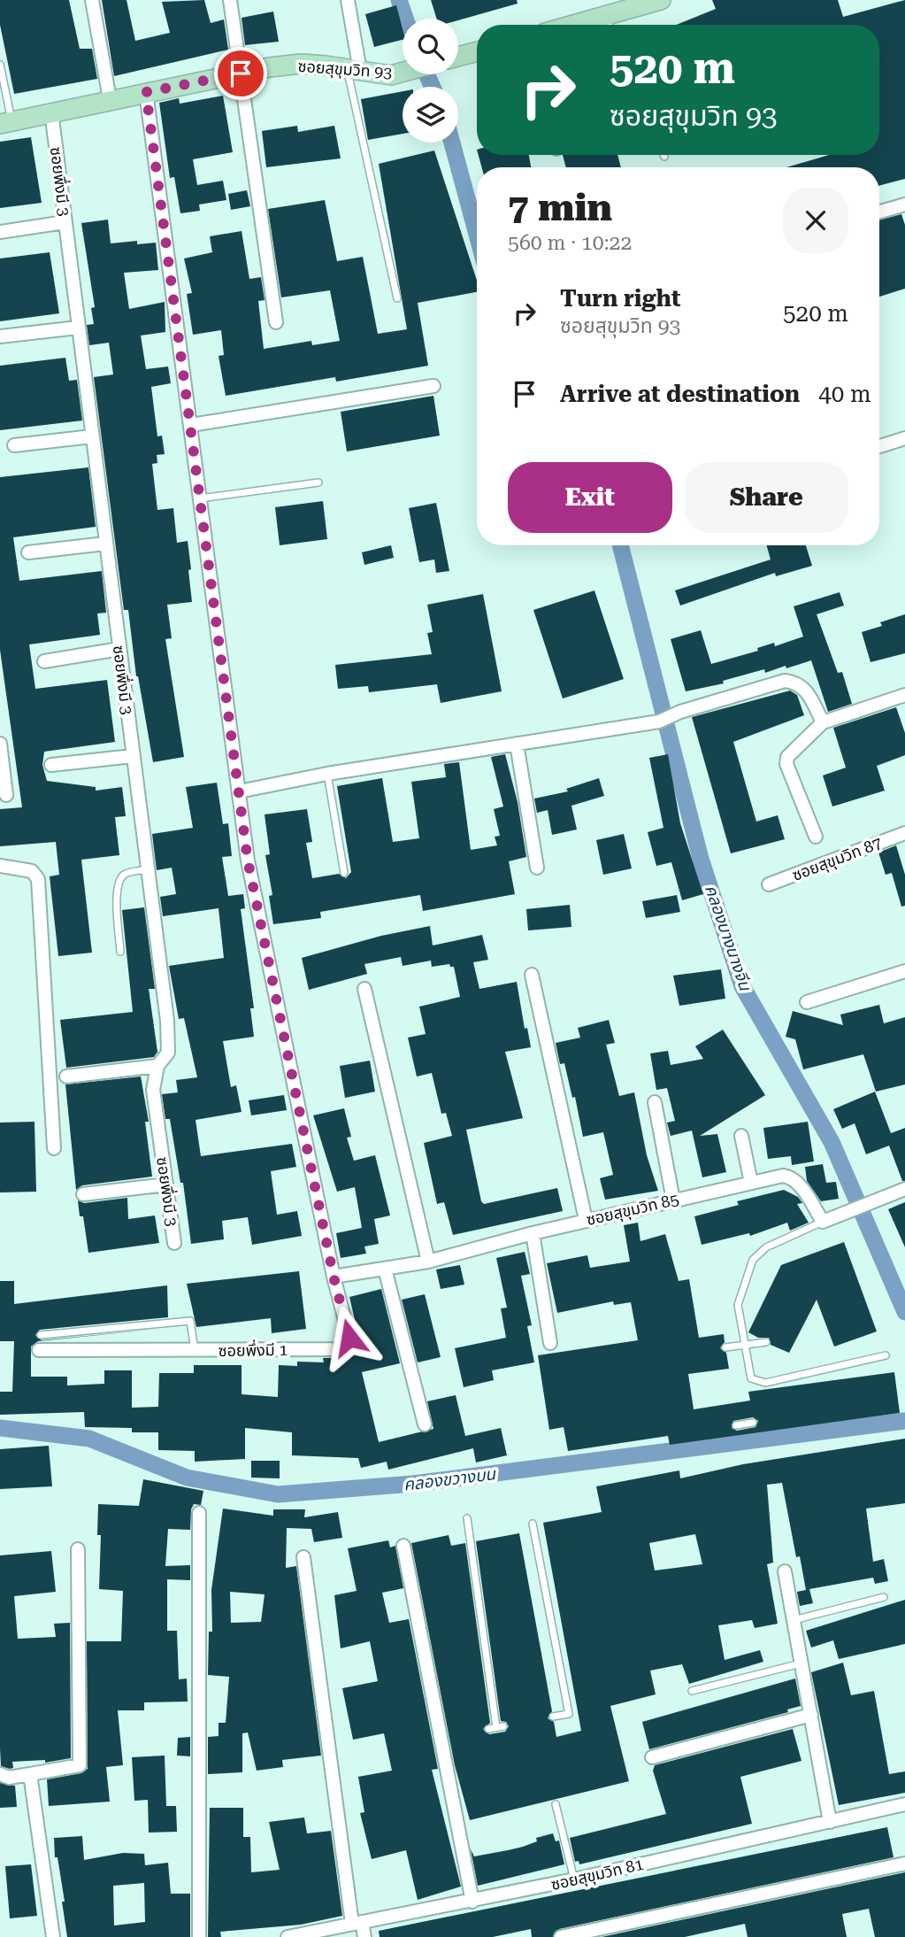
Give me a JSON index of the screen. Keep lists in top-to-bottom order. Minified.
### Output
{"streets":{"street":["ซอยสุขุมวิท 93","ซอยพึ่งมี 3","ซอยสุขุมวิท 87","ซอยสุขุมวิท 85","ซอยพึ่งมี 1","ซอยสุขุมวิท 81"]},"crossings":[["ซอยสุขุมวิท 93","ซอยพึ่งมี 3"],["ซอยสุขุมวิท 93","ซอยพึ่งมี 1"],["ซอยสุขุมวิท 85","ซอยพึ่งมี 1"]],"water":["คลองบางนางจีน","คลองขวางบน"],"page":{"turn":["520 m","ซอยสุขุมวิท 93"],"heading":["7 min","560 m · 10:22"],"list":[{"name":"Turn right","note":"ซอยสุขุมวิท 93","value":"520 m"},{"name":"Arrive at destination","value":"40 m"}],"buttons":["Exit","Share"]}}
